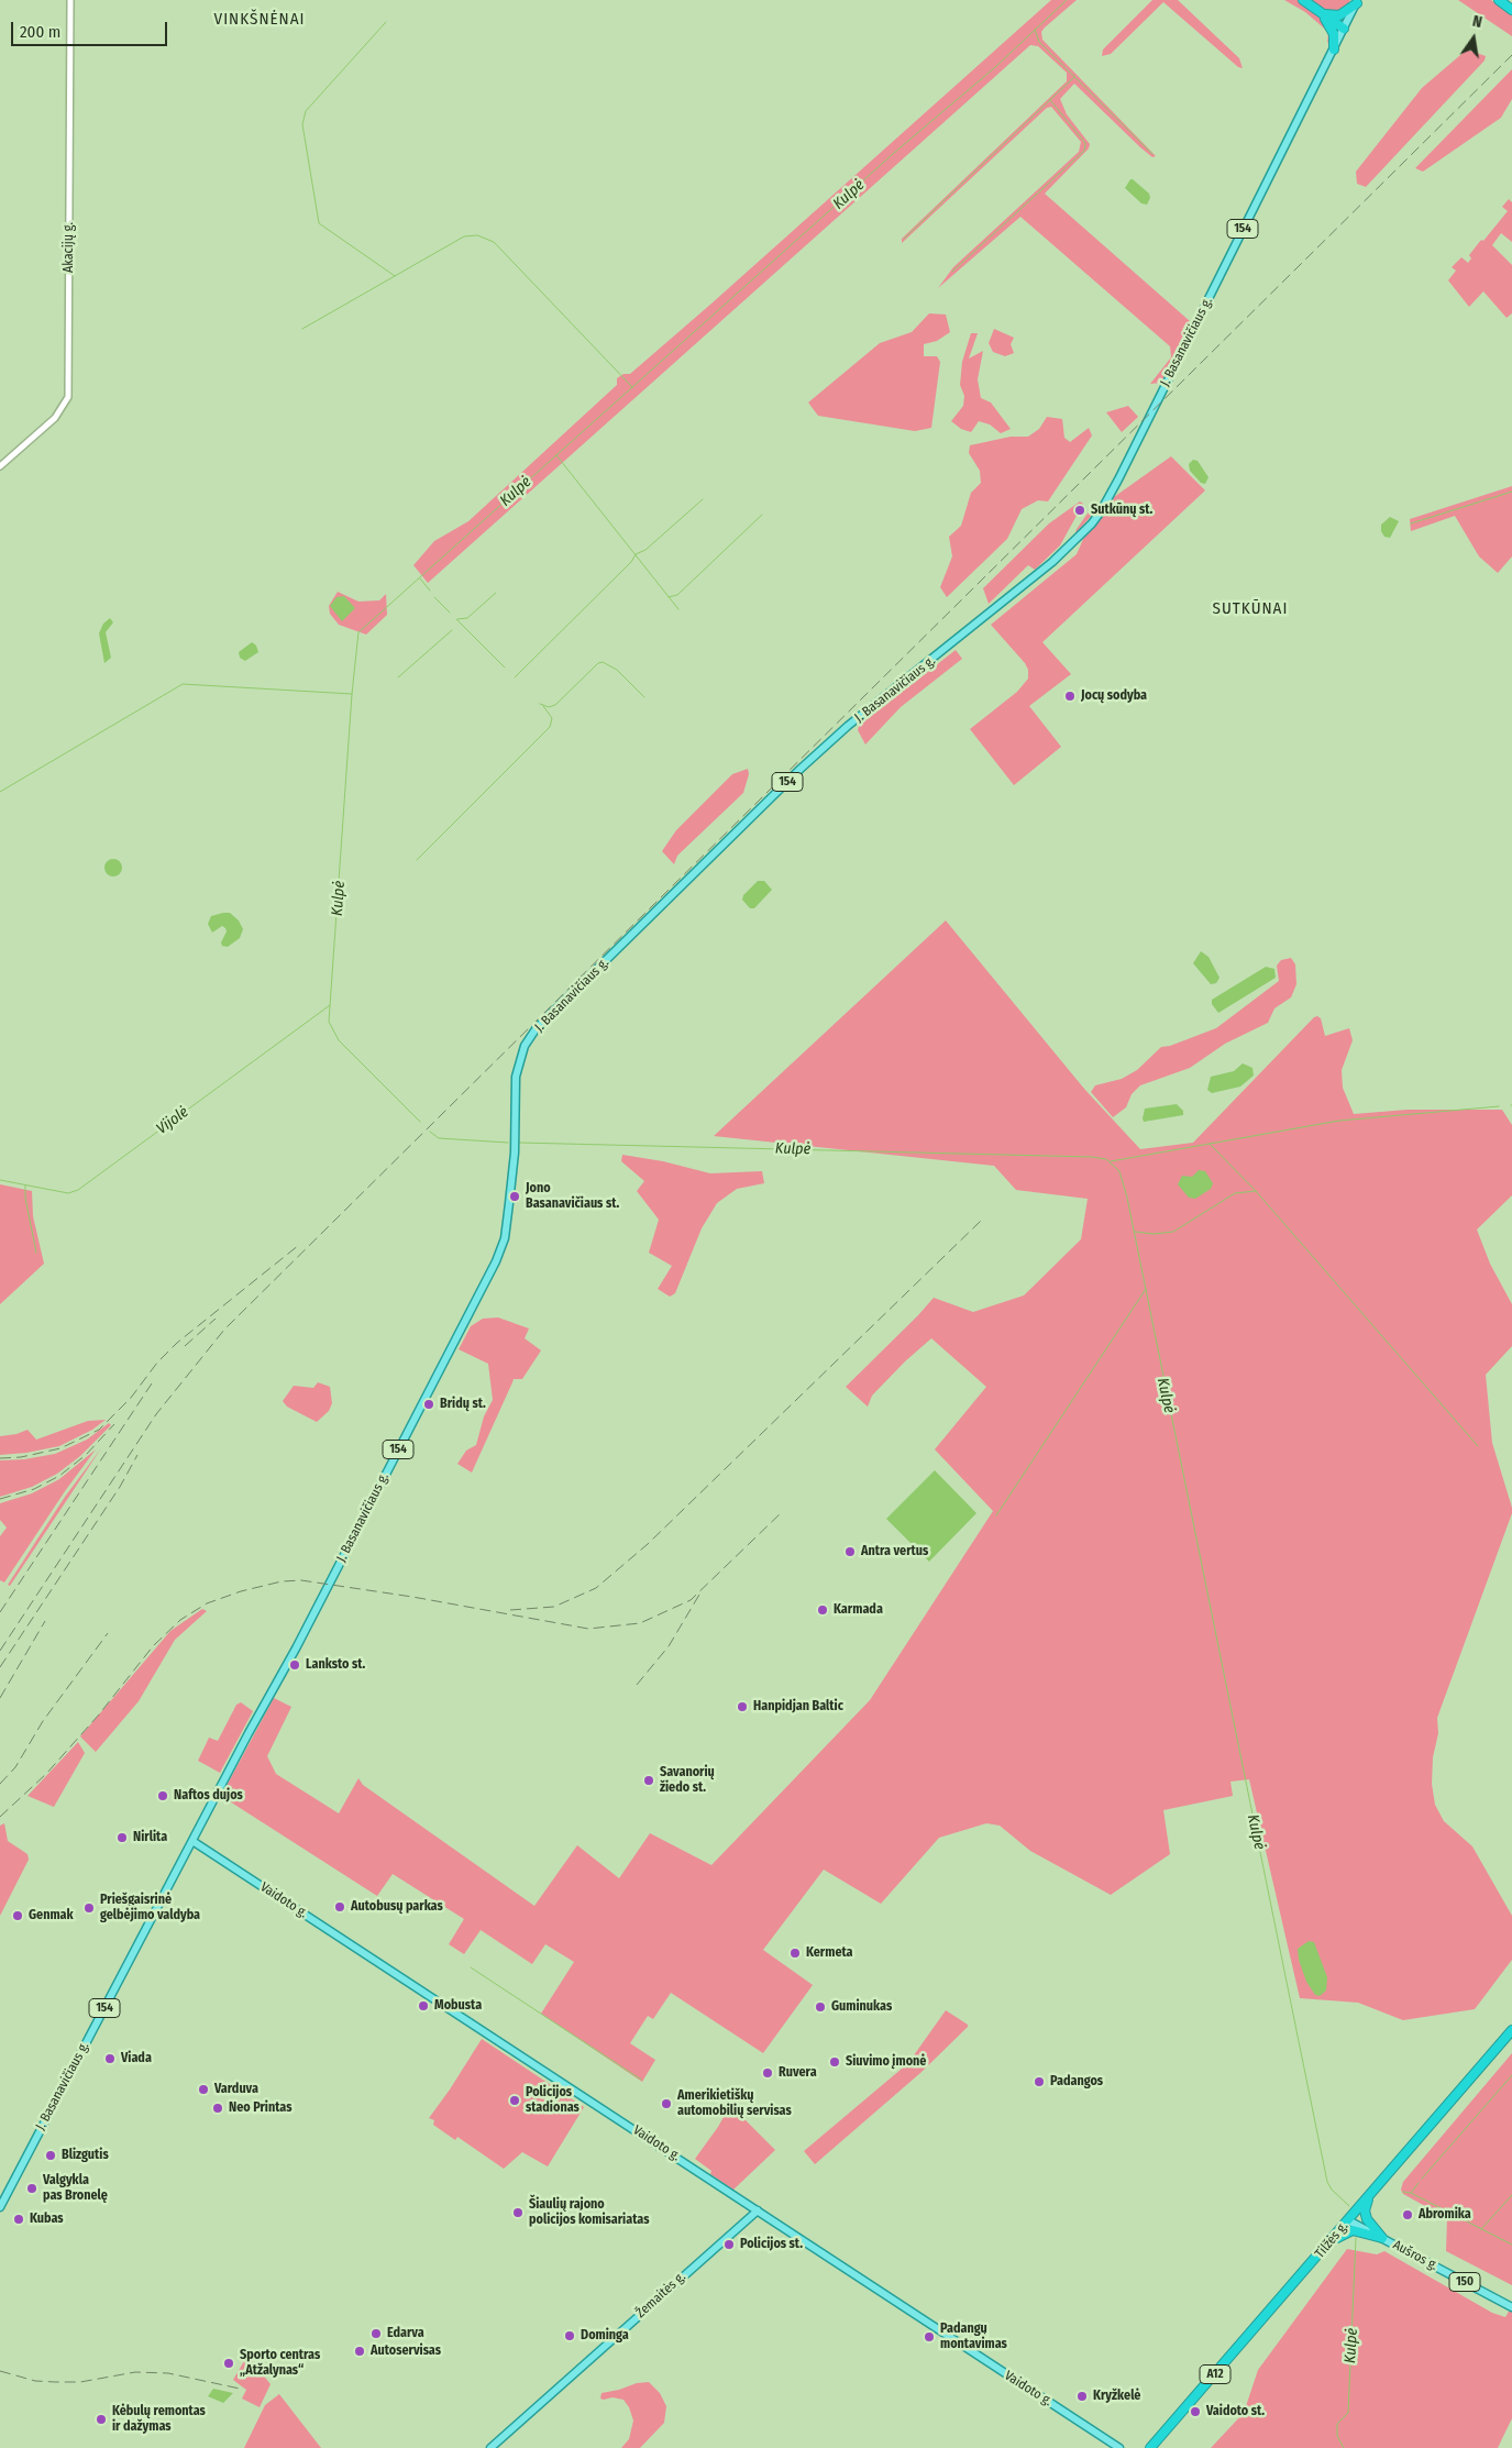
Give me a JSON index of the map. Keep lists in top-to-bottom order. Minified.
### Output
{"streets":{"highway":["Tilžės g.","A12"],"main road":["154","J. Basanavičiaus g.","Vaidoto g.","Aušros g.","150","Žemaitės g."],"street":["Akacijų g."]},"crossings":[["J. Basanavičiaus g.","Vaidoto g."],["Vaidoto g.","Žemaitės g."],["Tilžės g.","Aušros g."]],"districts":["VINKŠNĖNAI","SUTKŪNAI"],"water":["Kulpė","Vijolė"],"places":["Sutkūnų st.","Jocų sodyba","Jono Basanavičiaus st.","Bridų st.","Antra vertus","Karmada","Lanksto st.","Hanpidjan Baltic","Savanorių žiedo st.","Naftos dujos","Nirlita","Autobusų parkas","Priešgaisrinė gelbėjimo valdyba","Genmak","Kermeta","Mobusta","Guminukas","Viada","Siuvimo įmonė","Ruvera","Padangos","Varduva","Policijos stadionas","Amerikietiškų automobilių servisas","Neo Printas","Blizgutis","Valgykla pas Bronelę","Šiaulių rajono policijos komisariatas","Abromika","Kubas","Policijos st.","Edarva","Dominga","Padangų montavimas","Autoservisas","Sporto centras „Atžalynas“","Kryžkelė","Vaidoto st.","Kėbulų remontas ir dažymas"],"scale_bar":"200 m","north":"top"}
